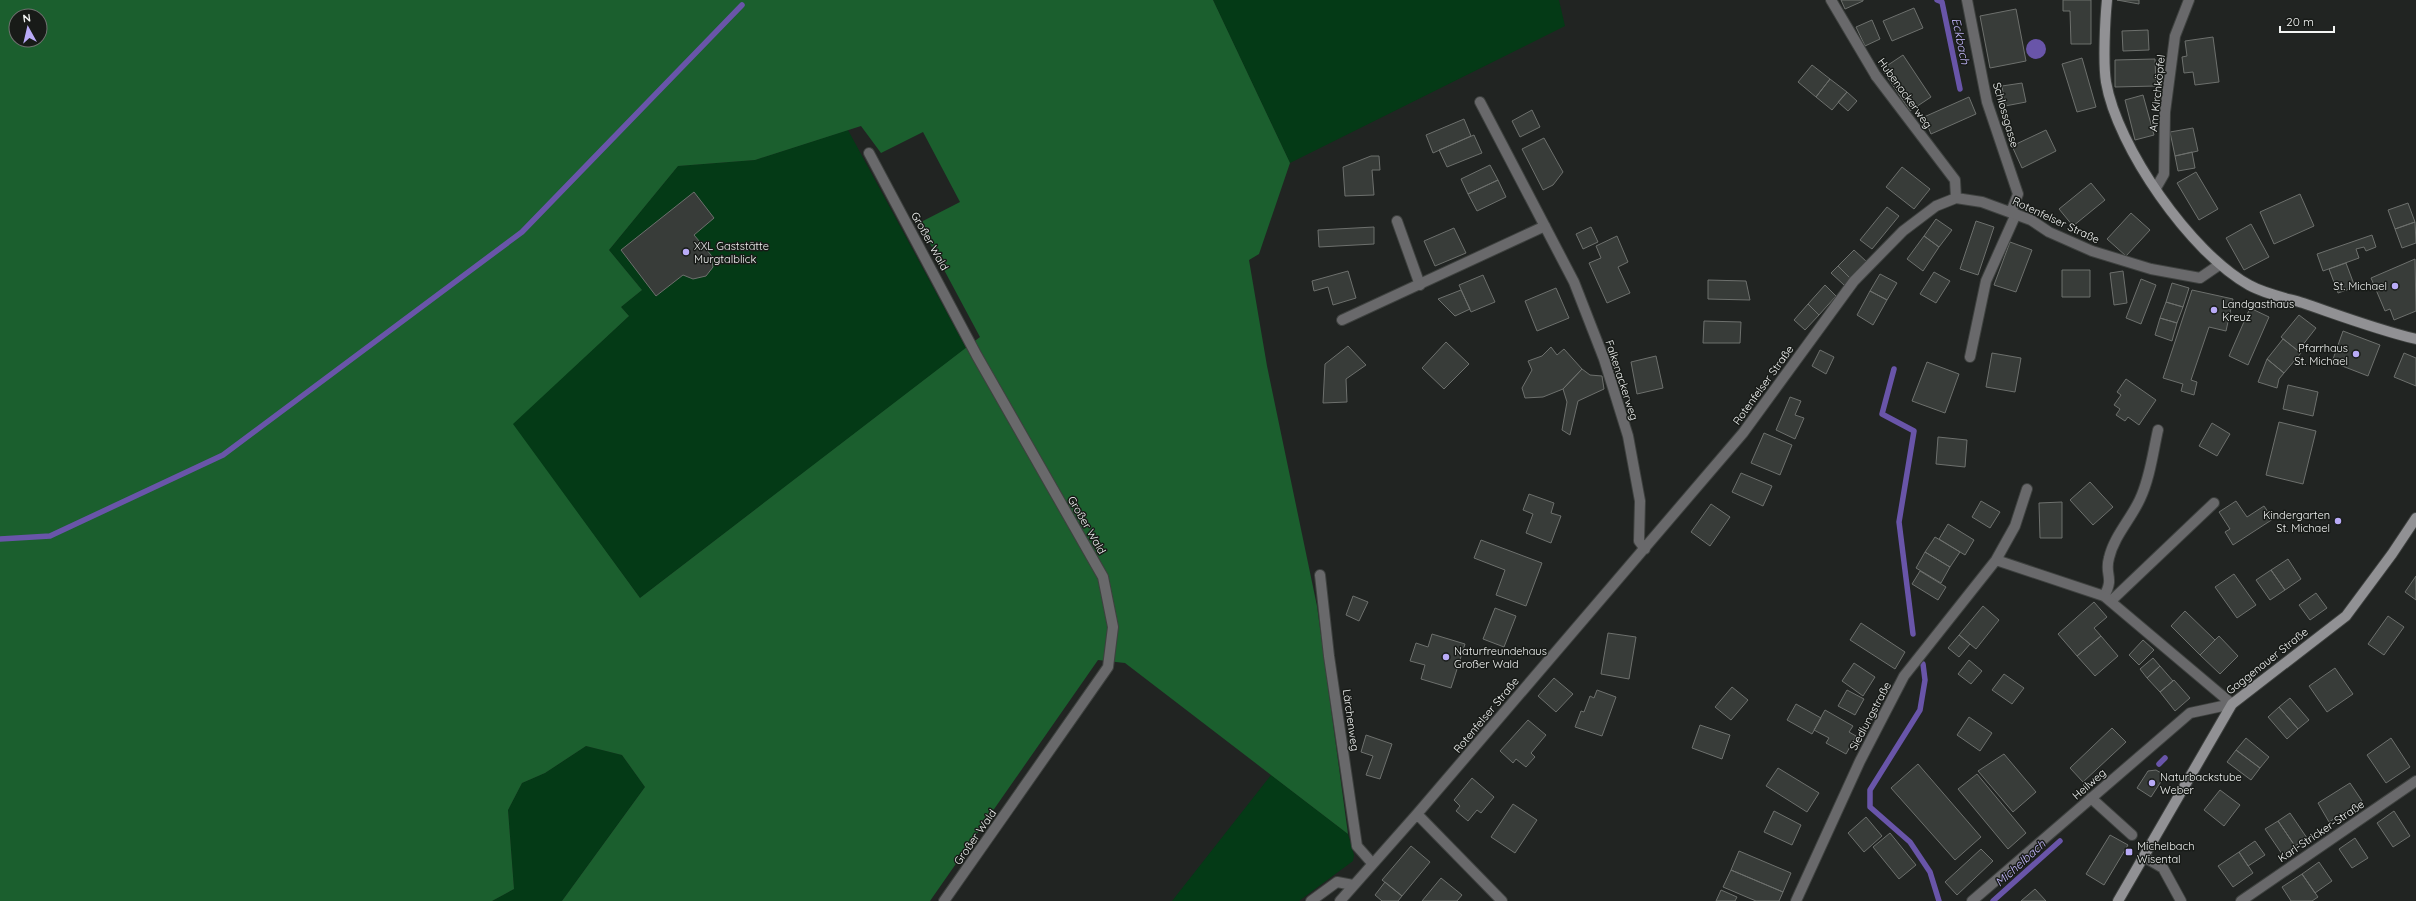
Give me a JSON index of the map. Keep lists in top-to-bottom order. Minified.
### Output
{"streets":{"main road":["Gaggenauer Straße"],"street":["Hubenackerweg","Am Kirchköpfel","Schlossgasse","Rotenfelser Straße","Großer Wald","Falkenackerweg","Siedlungstraße","Lärchenweg","Heilweg","Karl-Stricker-Straße"]},"crossings":[["Hubenackerweg","Rotenfelser Straße"],["Schlossgasse","Rotenfelser Straße"],["Rotenfelser Straße","Falkenackerweg"],["Rotenfelser Straße","Lärchenweg"],["Gaggenauer Straße","Heilweg"]],"water":["Eckbach","Michelbach"],"places":{"other":["XXL Gaststätte Murgtalblick","St. Michael","Landgasthaus Kreuz","Pfarrhaus St. Michael","Kindergarten St. Michael","Naturfreundehaus Großer Wald","Naturbackstube Weber"],"transit":["Michelbach Wisental"]},"scale_bar":"20 m","north":"top"}
